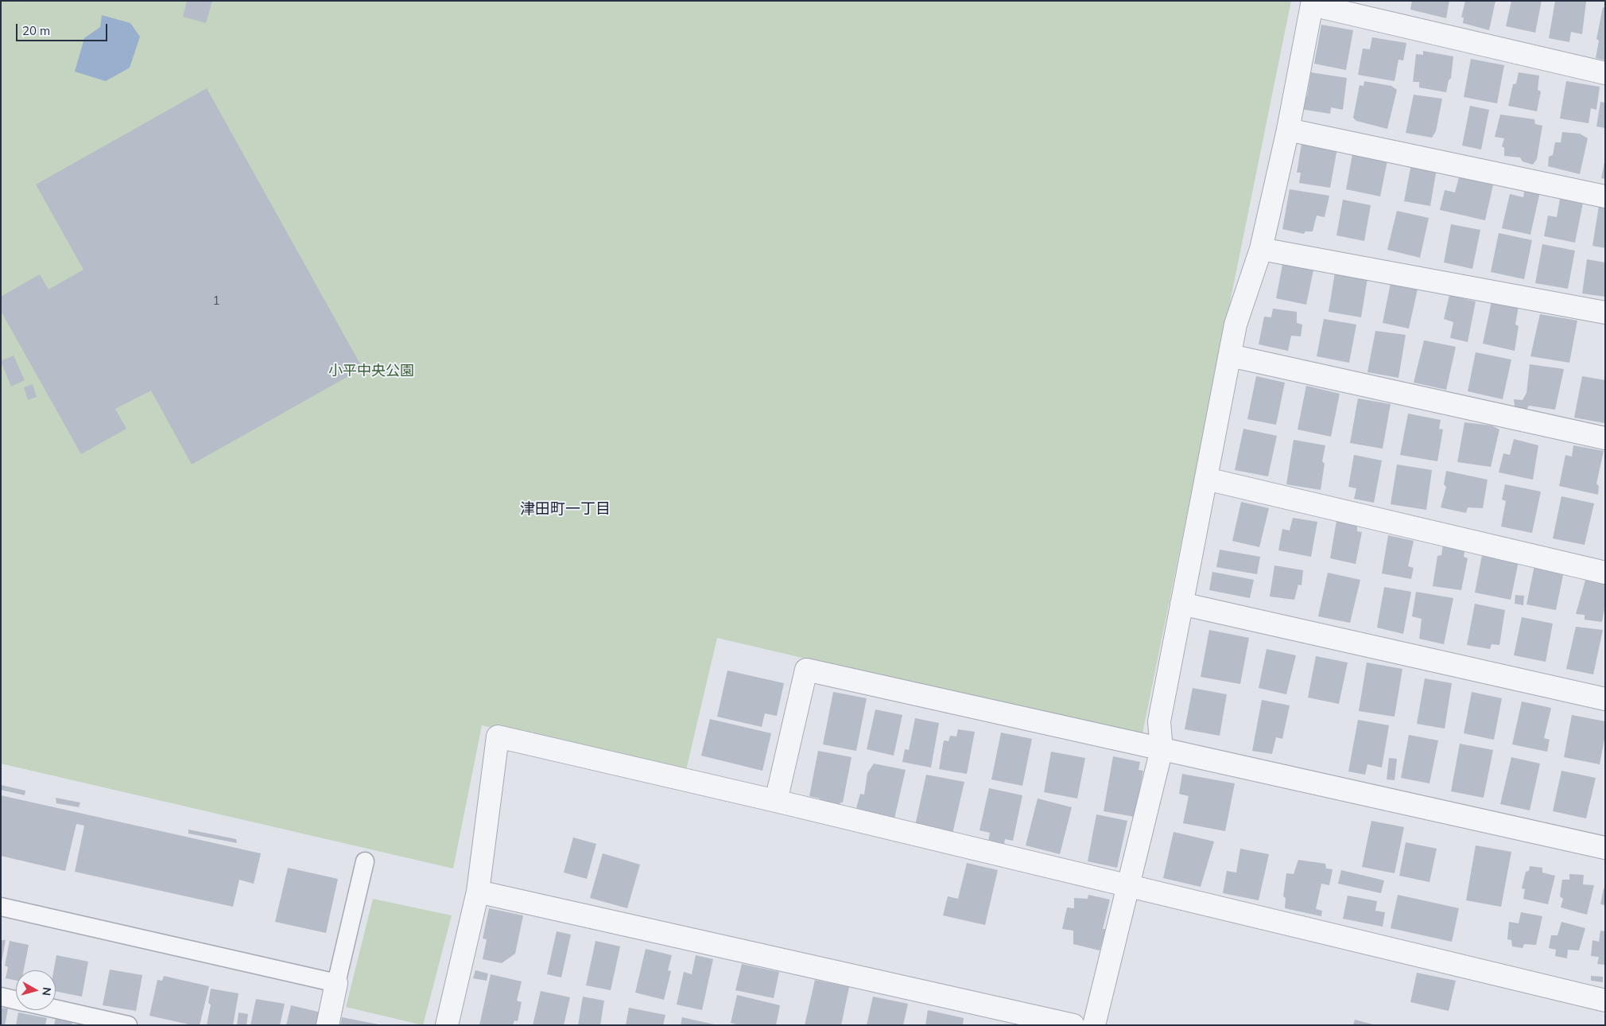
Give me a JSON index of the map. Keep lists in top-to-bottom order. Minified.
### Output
{"districts":["津田町一丁目"],"parks":["小平中央公園"],"house_numbers":["1"],"scale_bar":"20 m","north":"right"}
